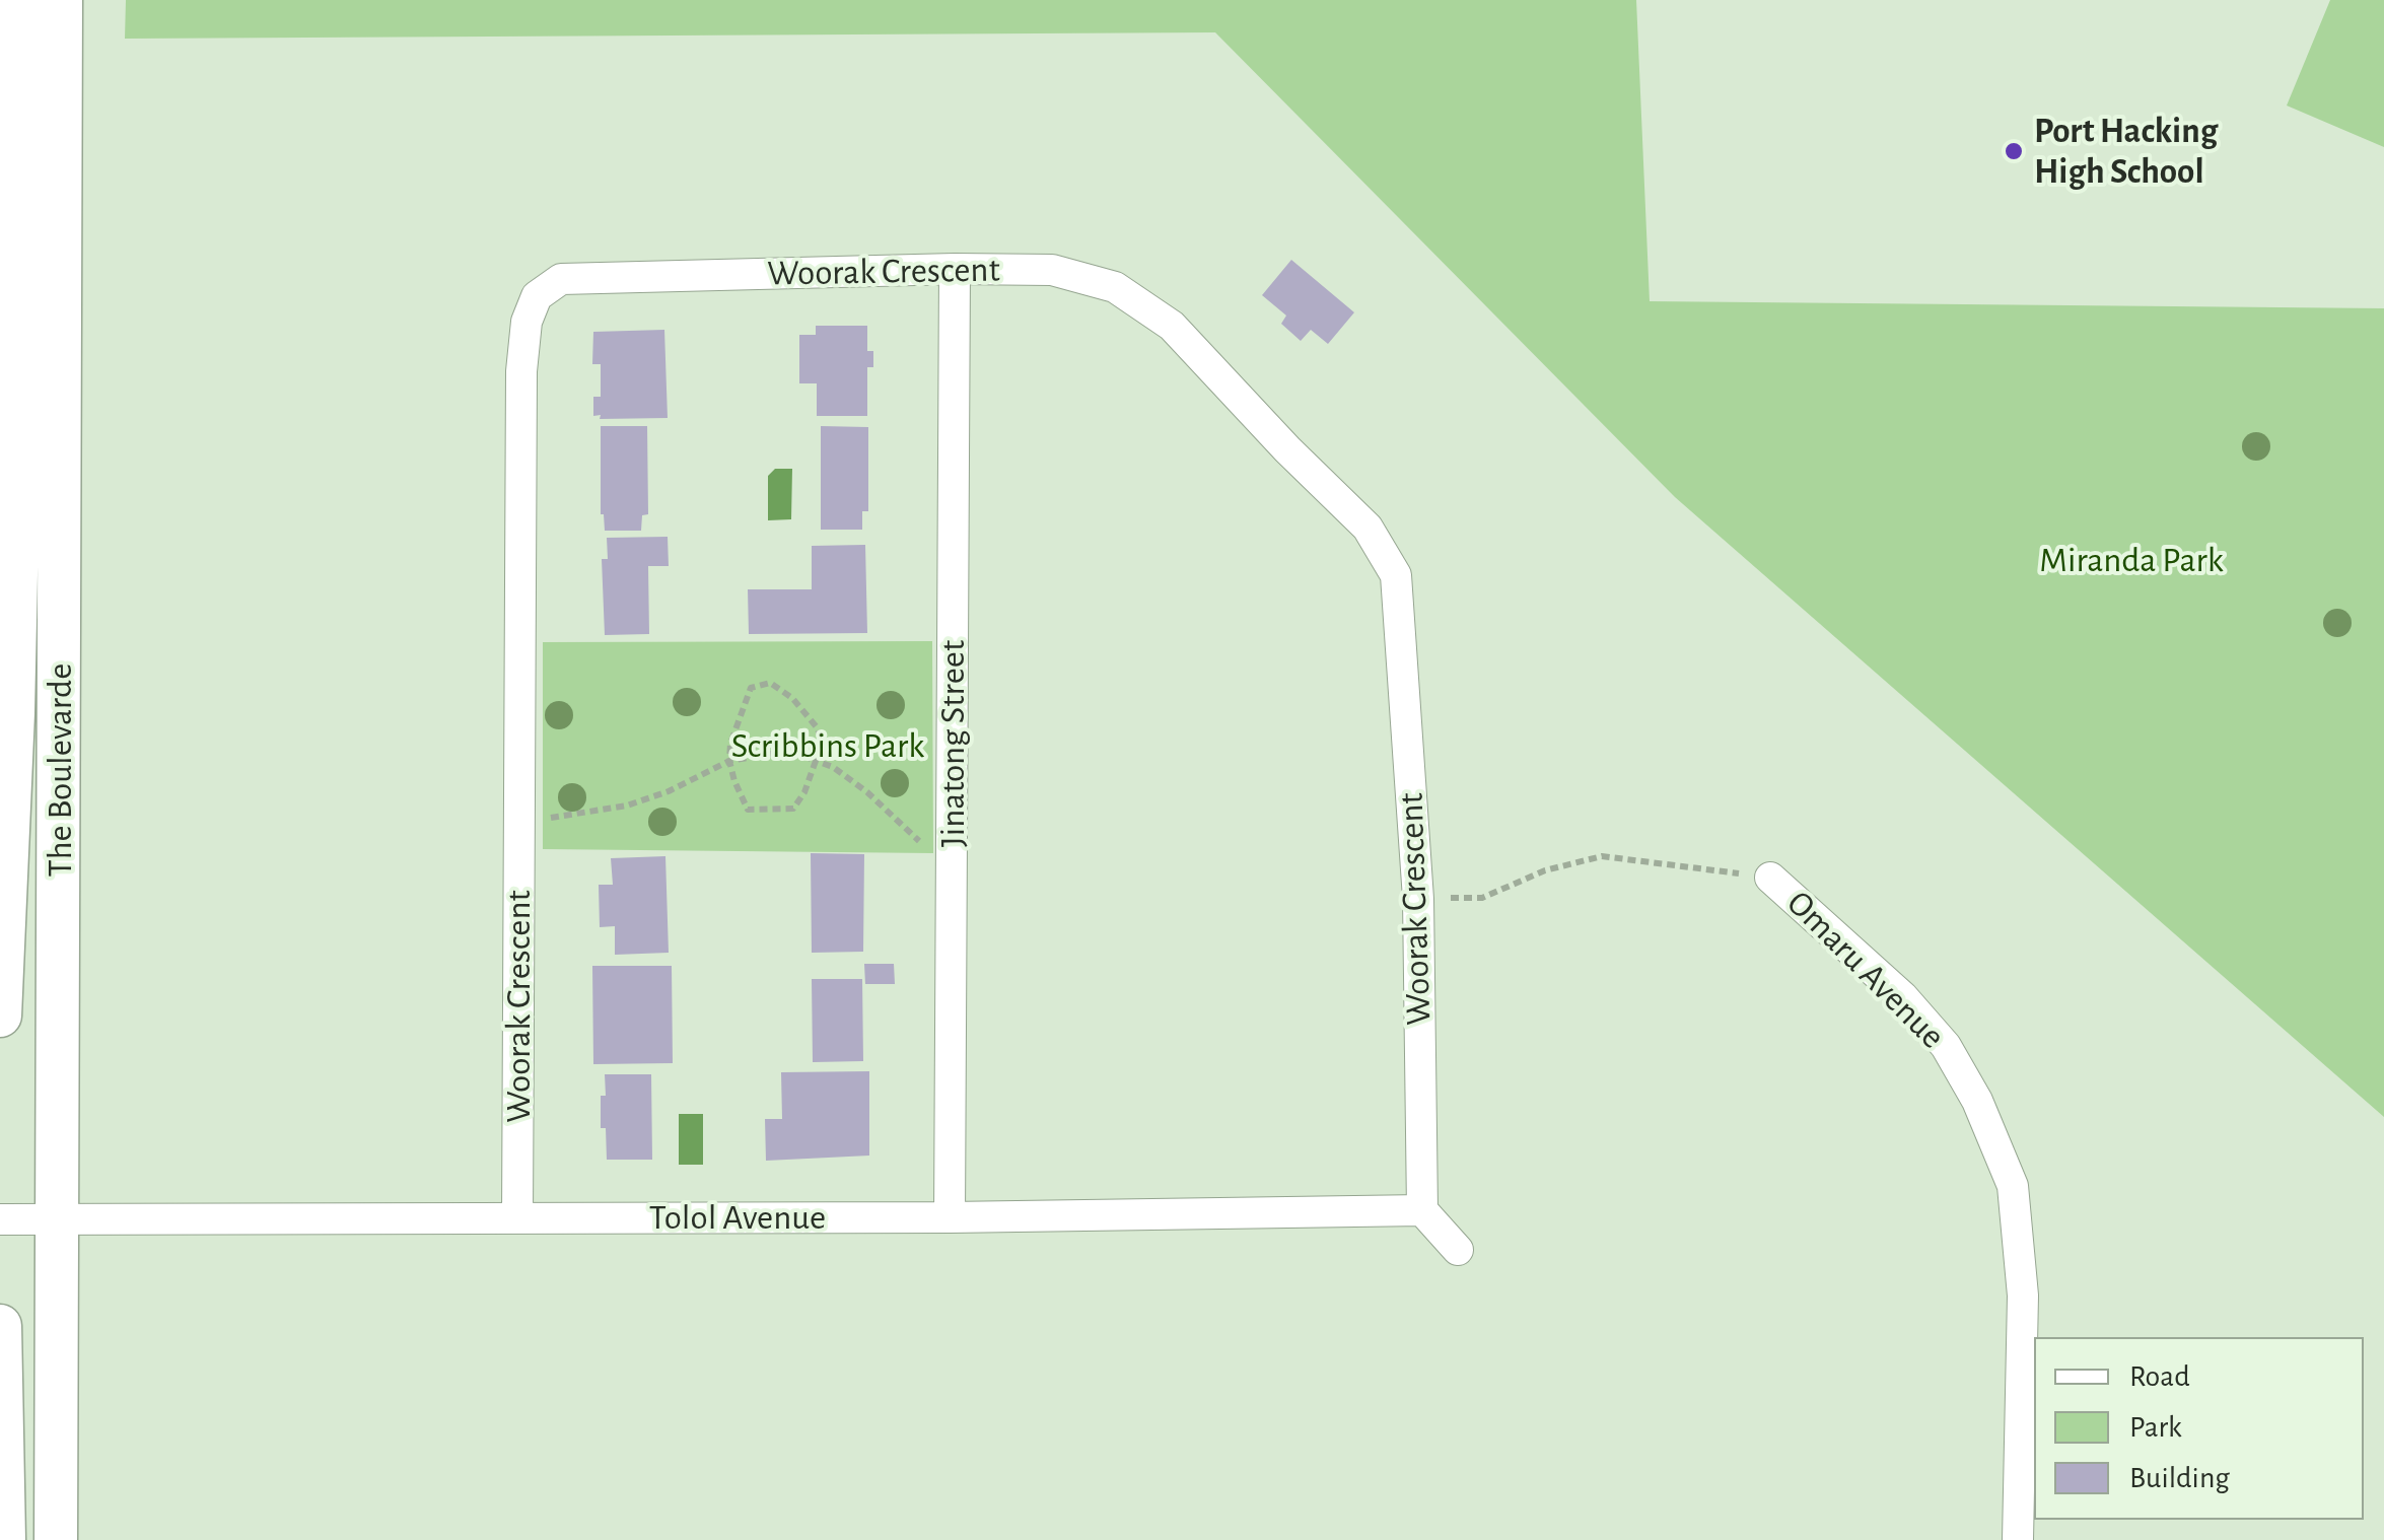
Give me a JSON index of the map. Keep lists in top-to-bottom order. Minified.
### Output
{"streets":{"main road":["The Boulevarde"],"street":["Woorak Crescent","Jinatong Street","Omaru Avenue","Tolol Avenue"]},"crossings":[["Woorak Crescent","Jinatong Street"],["Woorak Crescent","Tolol Avenue"],["Jinatong Street","Tolol Avenue"],["The Boulevarde","Tolol Avenue"]],"parks":["Miranda Park","Scribbins Park"],"places":["Port Hacking High School"],"legend":["Road","Park","Building"]}
